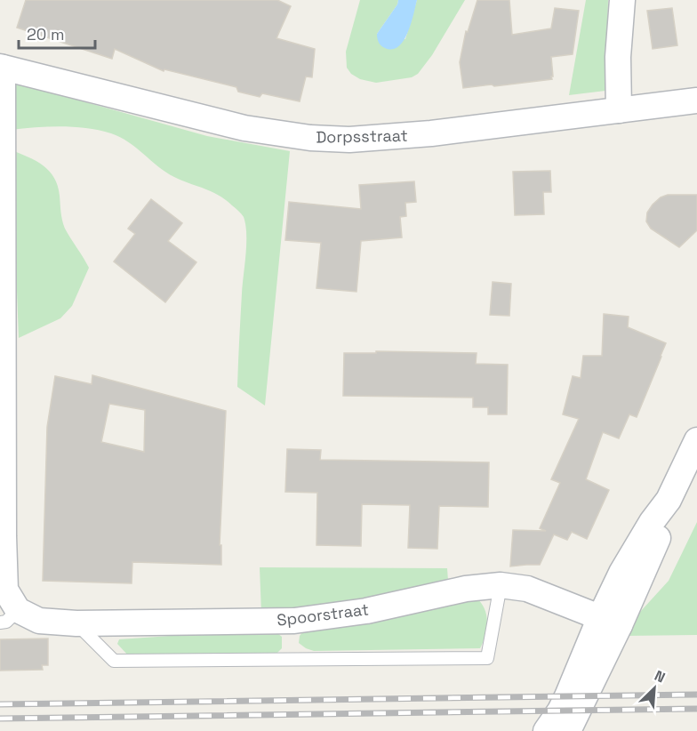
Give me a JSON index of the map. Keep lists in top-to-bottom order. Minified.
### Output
{"streets":{"street":["Dorpsstraat","Spoorstraat"]},"scale_bar":"20 m","north":"top right"}
